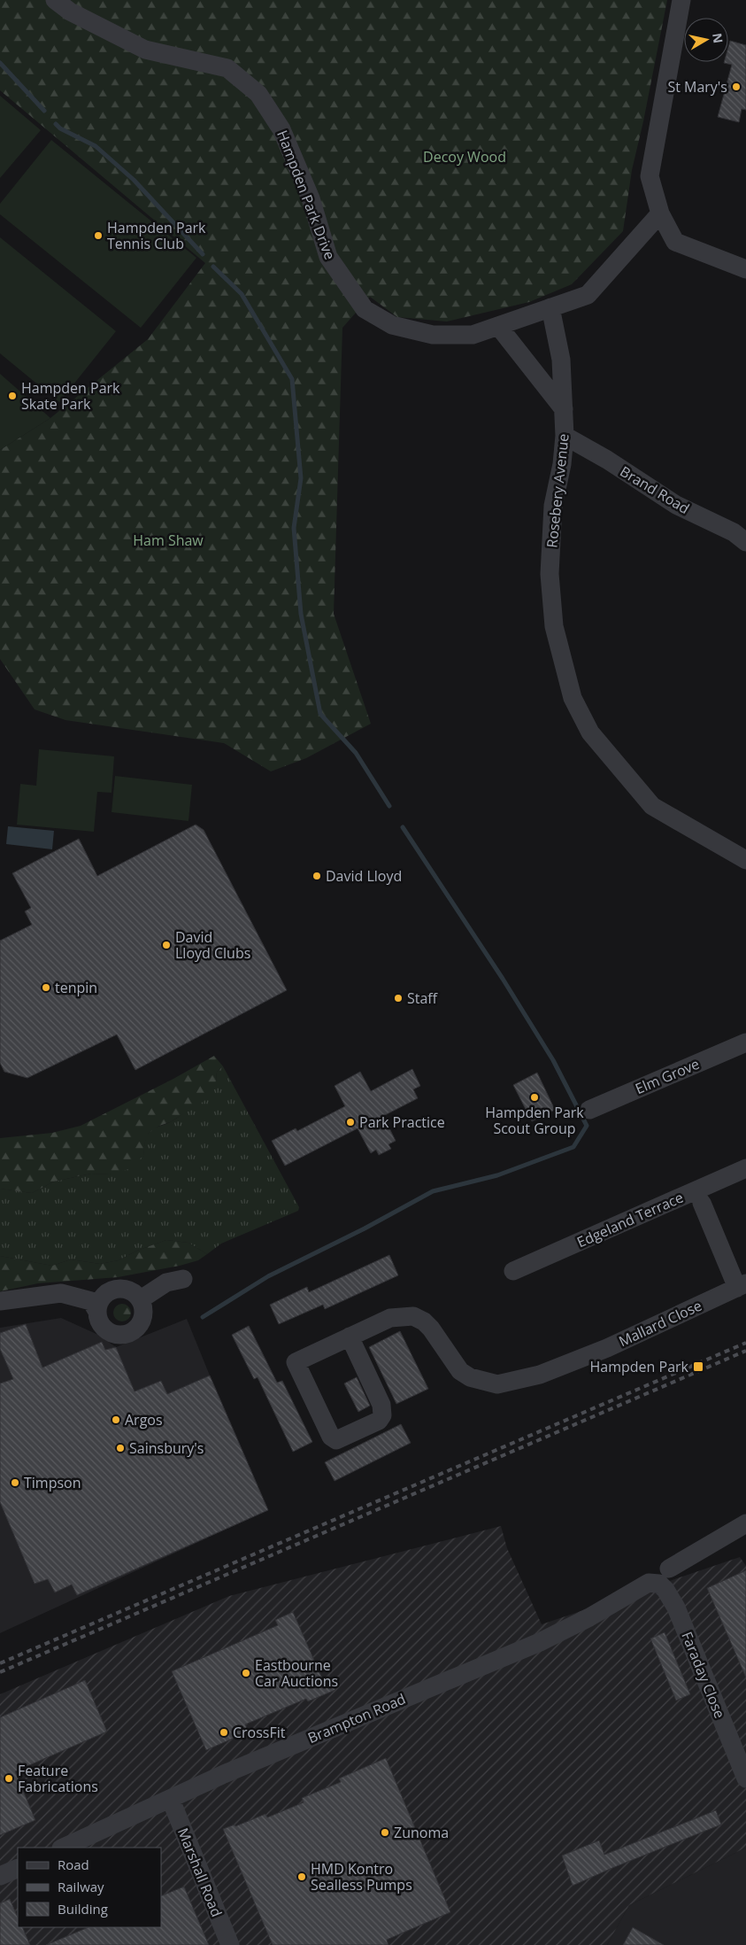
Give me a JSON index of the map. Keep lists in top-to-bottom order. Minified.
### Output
{"streets":{"street":["Hampden Park Drive","Brand Road","Rosebery Avenue","Elm Grove","Edgeland Terrace","Mallard Close","Faraday Close","Brampton Road","Marshall Road"]},"crossings":[["Hampden Park Drive","Rosebery Avenue"],["Brand Road","Rosebery Avenue"],["Faraday Close","Brampton Road"],["Brampton Road","Marshall Road"]],"parks":["Decoy Wood","Ham Shaw"],"places":{"other":["St Mary's","Hampden Park Tennis Club","Hampden Park Skate Park","David Lloyd","David Lloyd Clubs","tenpin","Staff","Hampden Park Scout Group","Park Practice","Argos","Sainsbury's","Timpson","Eastbourne Car Auctions","CrossFit","Feature Fabrications","Zunoma","HMD Kontro Sealless Pumps"],"transit":["Hampden Park"]},"legend":["Road","Railway","Building"],"north":"right"}
